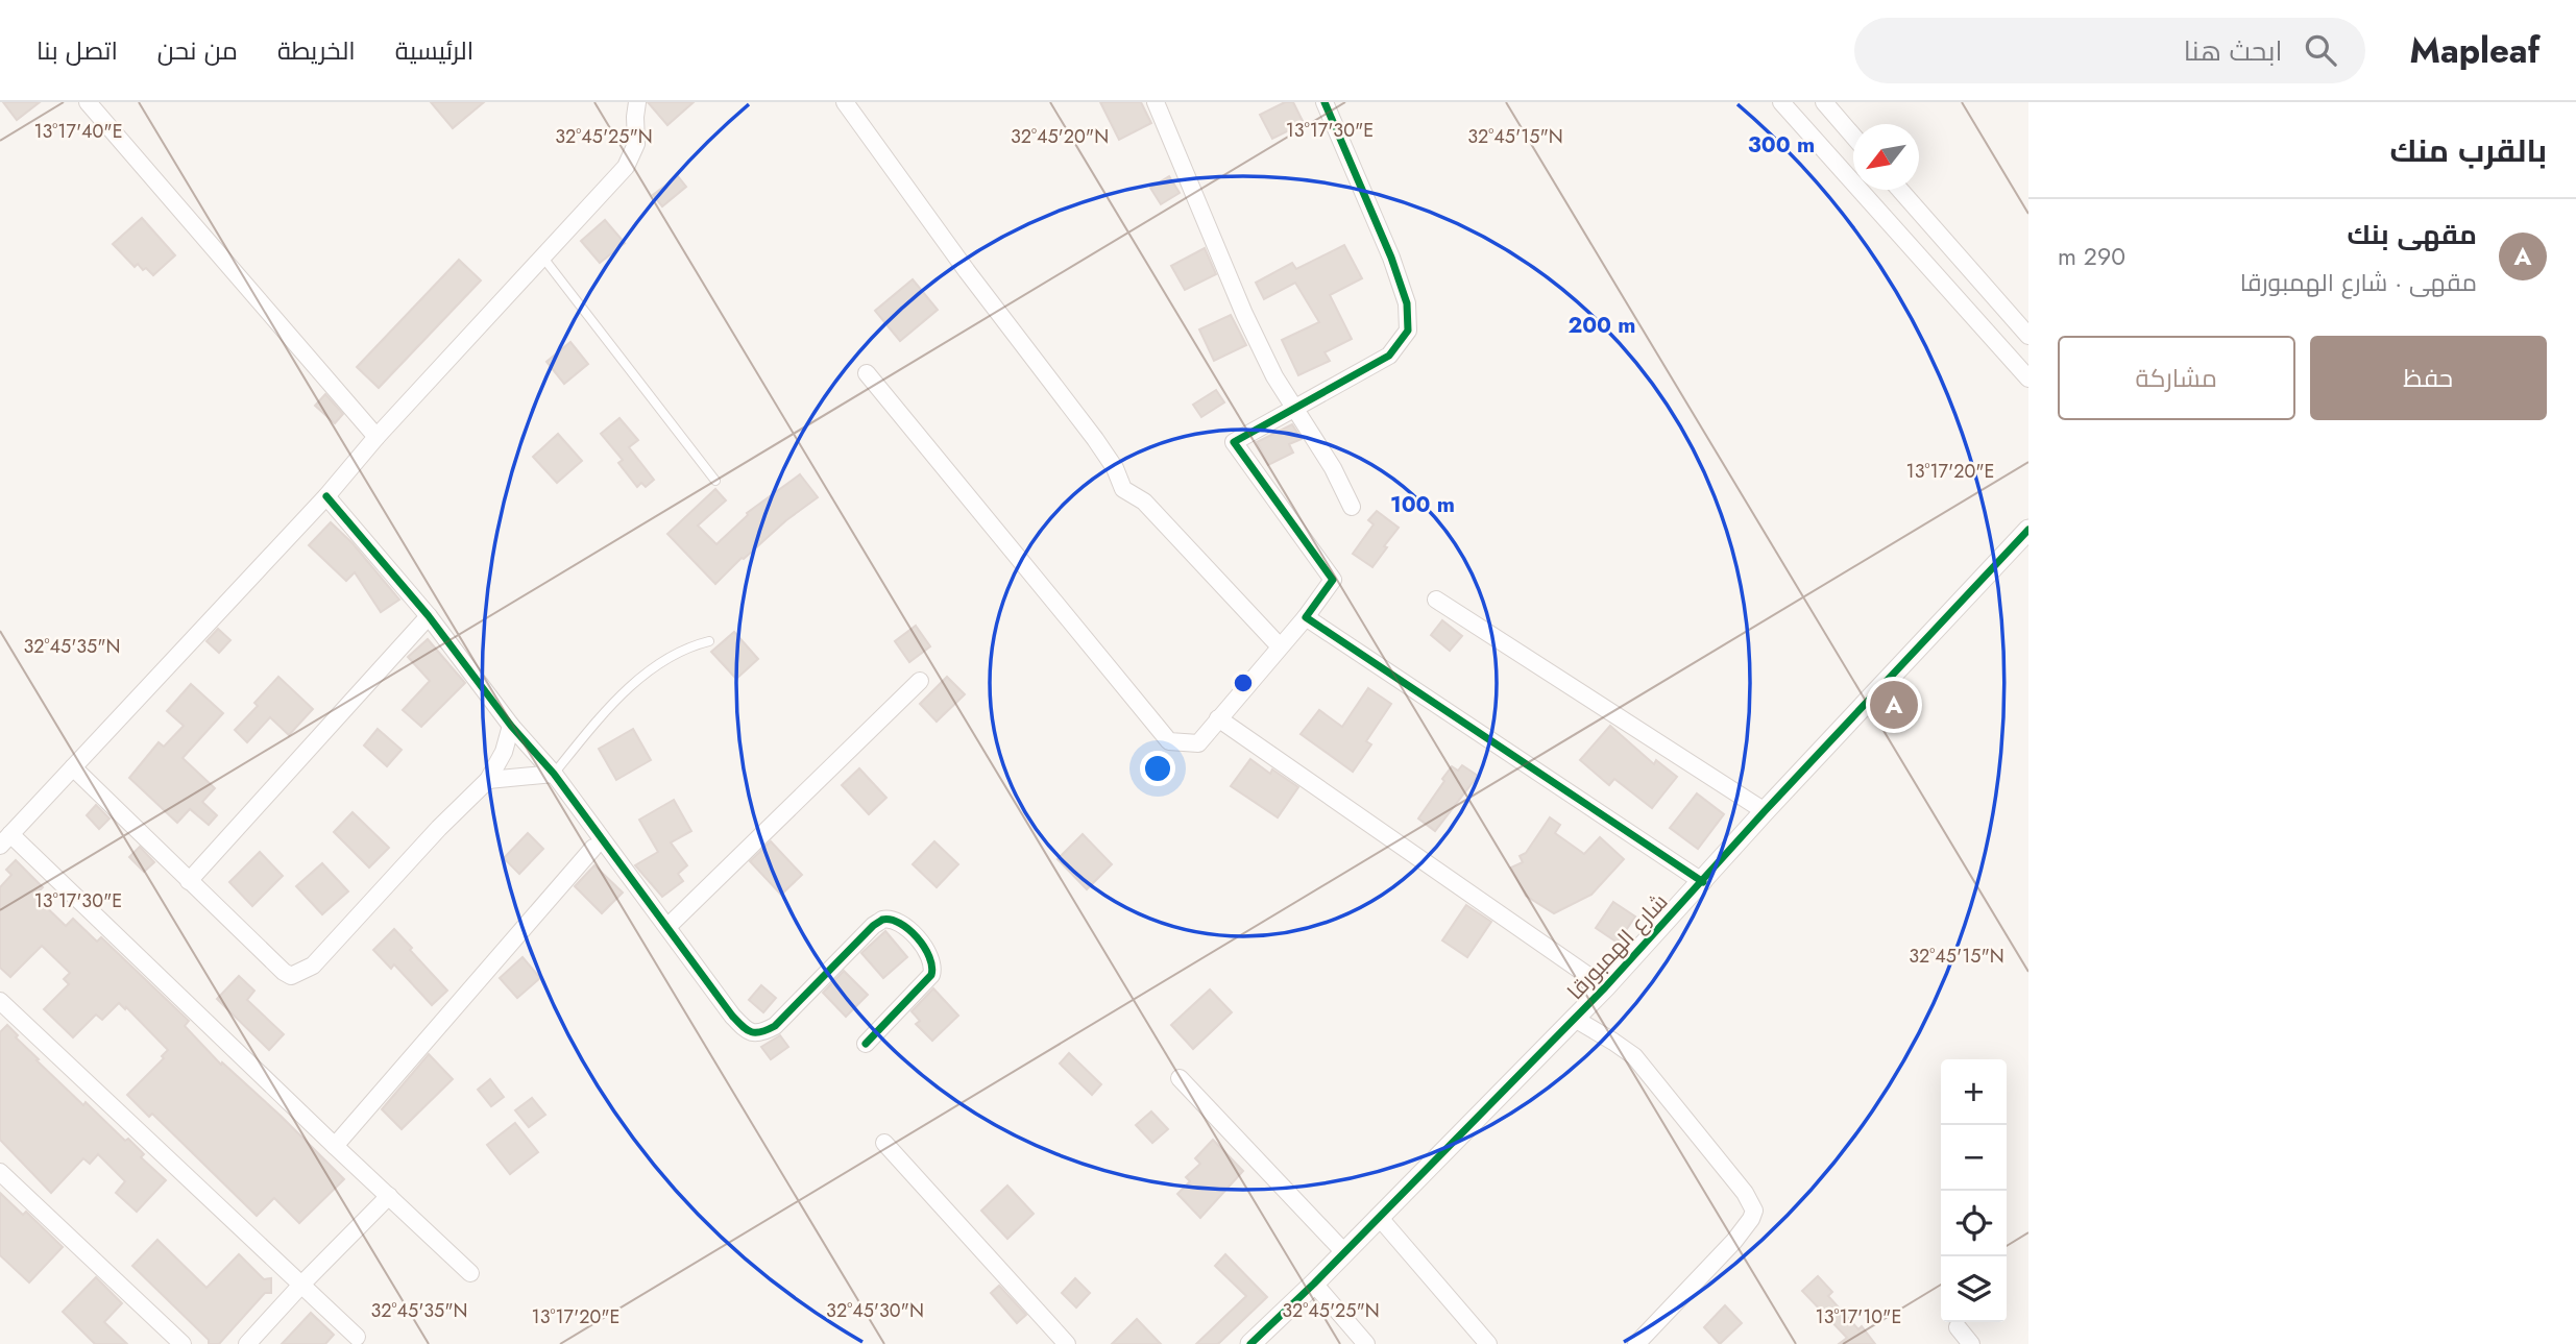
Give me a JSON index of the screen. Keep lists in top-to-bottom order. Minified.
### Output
{"streets":{"street":["شارع الهمبورقا"]},"north":"bottom left","page":{"header":"Mapleaf","search":"ابحث هنا","nav":["الرئيسية","الخريطة","من نحن","اتصل بنا"],"heading":"بالقرب منك","list":[{"mark":"A","name":"مقهى بنك","note":"مقهى · شارع الهمبورقا","value":"290 m"}],"buttons":["حفظ","مشاركة"],"pins":"A","map_buttons":["+","−"]},"coordinates":["13°17'30\"E","13°17'40\"E","32°45'20\"N","32°45'15\"N","32°45'25\"N","13°17'20\"E","32°45'35\"N","32°45'30\"N","13°17'10\"E"],"rings":["300 m","200 m","100 m"]}
